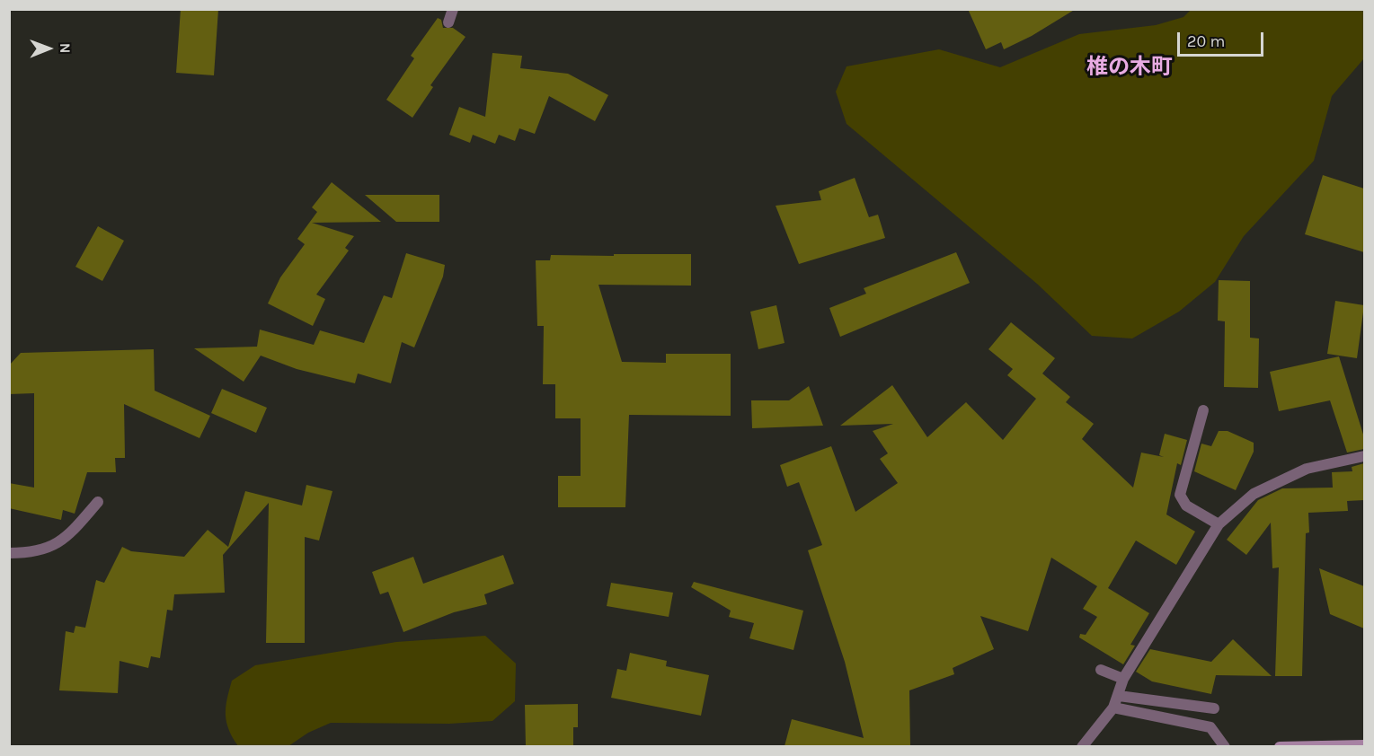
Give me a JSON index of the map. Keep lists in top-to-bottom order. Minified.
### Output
{"districts":["椎の木町"],"scale_bar":"20 m","north":"right"}
